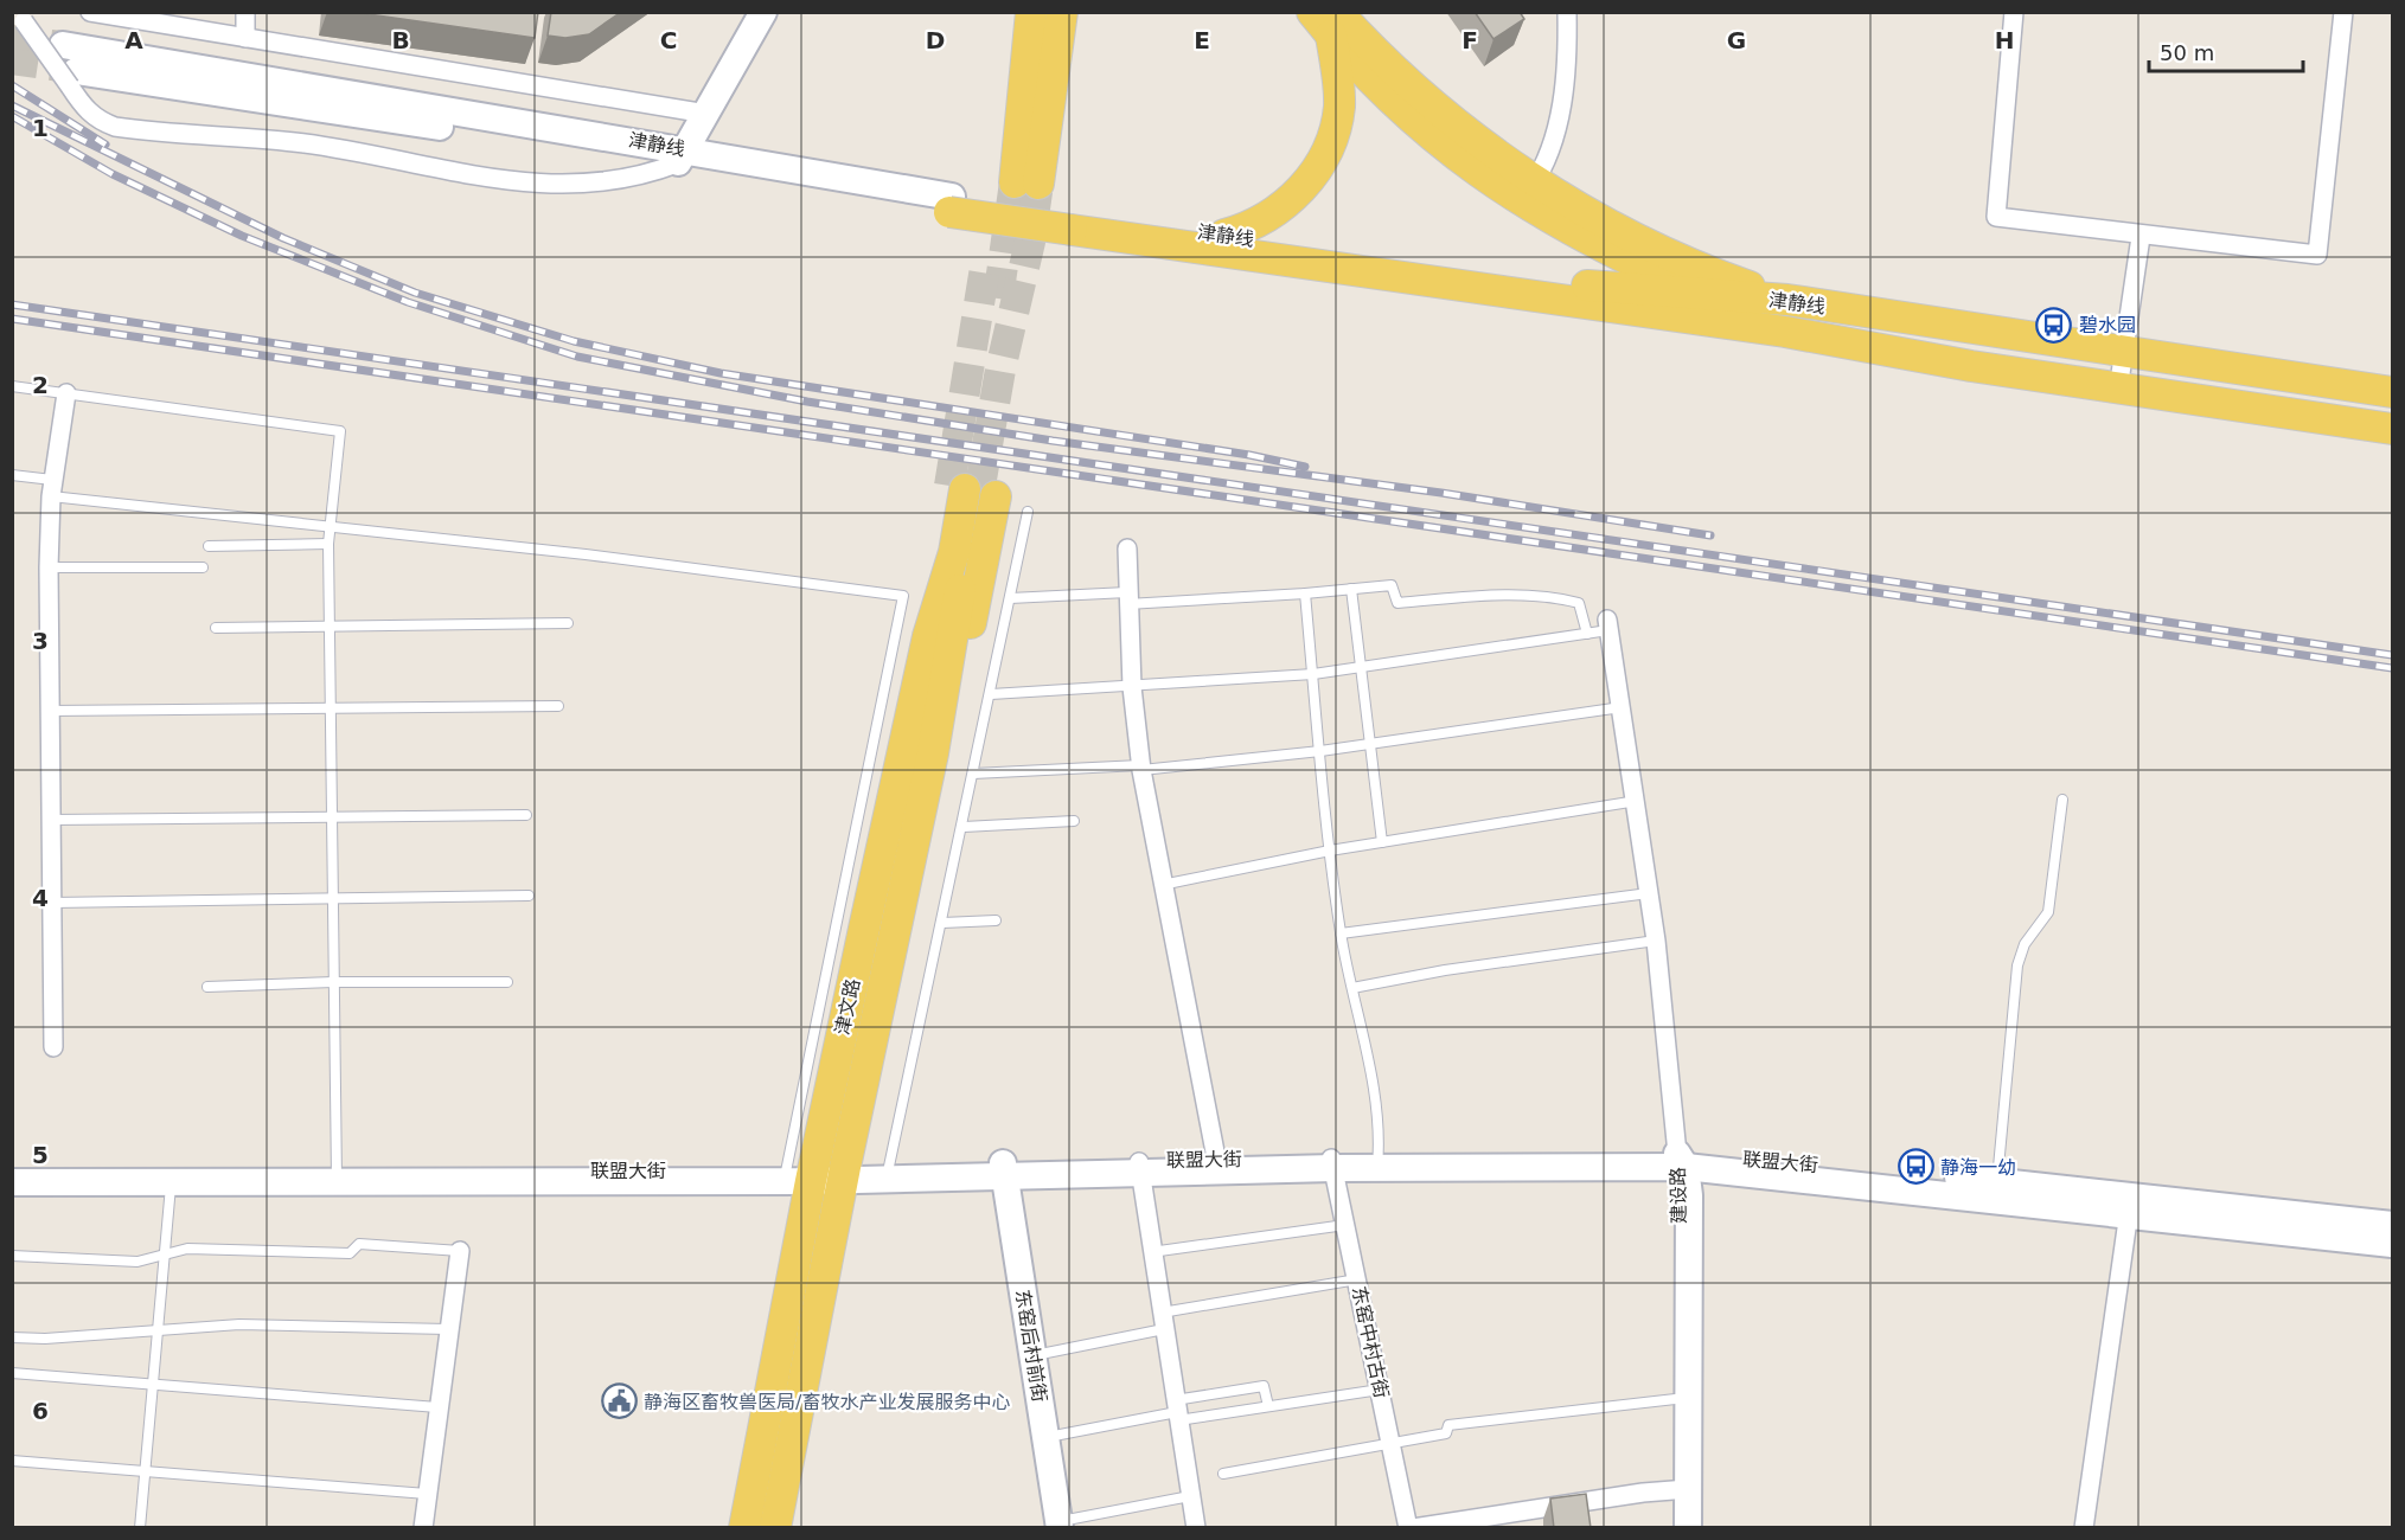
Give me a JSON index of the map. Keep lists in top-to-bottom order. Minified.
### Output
{"streets":{"main road":["津静线","津文路","联盟大街","建设路","东窑后村前街"],"street":["东窑中村古街"]},"crossings":[["津文路","联盟大街"],["联盟大街","东窑中村古街"],["联盟大街","东窑后村前街"]],"places":{"bus stop":["碧水园","静海一幼"],"public building":["静海区畜牧兽医局/畜牧水产业发展服务中心"]},"scale_bar":"50 m","grid":{"columns":["A","B","C","D","E","F","G","H"],"rows":["1","2","3","4","5","6"]}}
